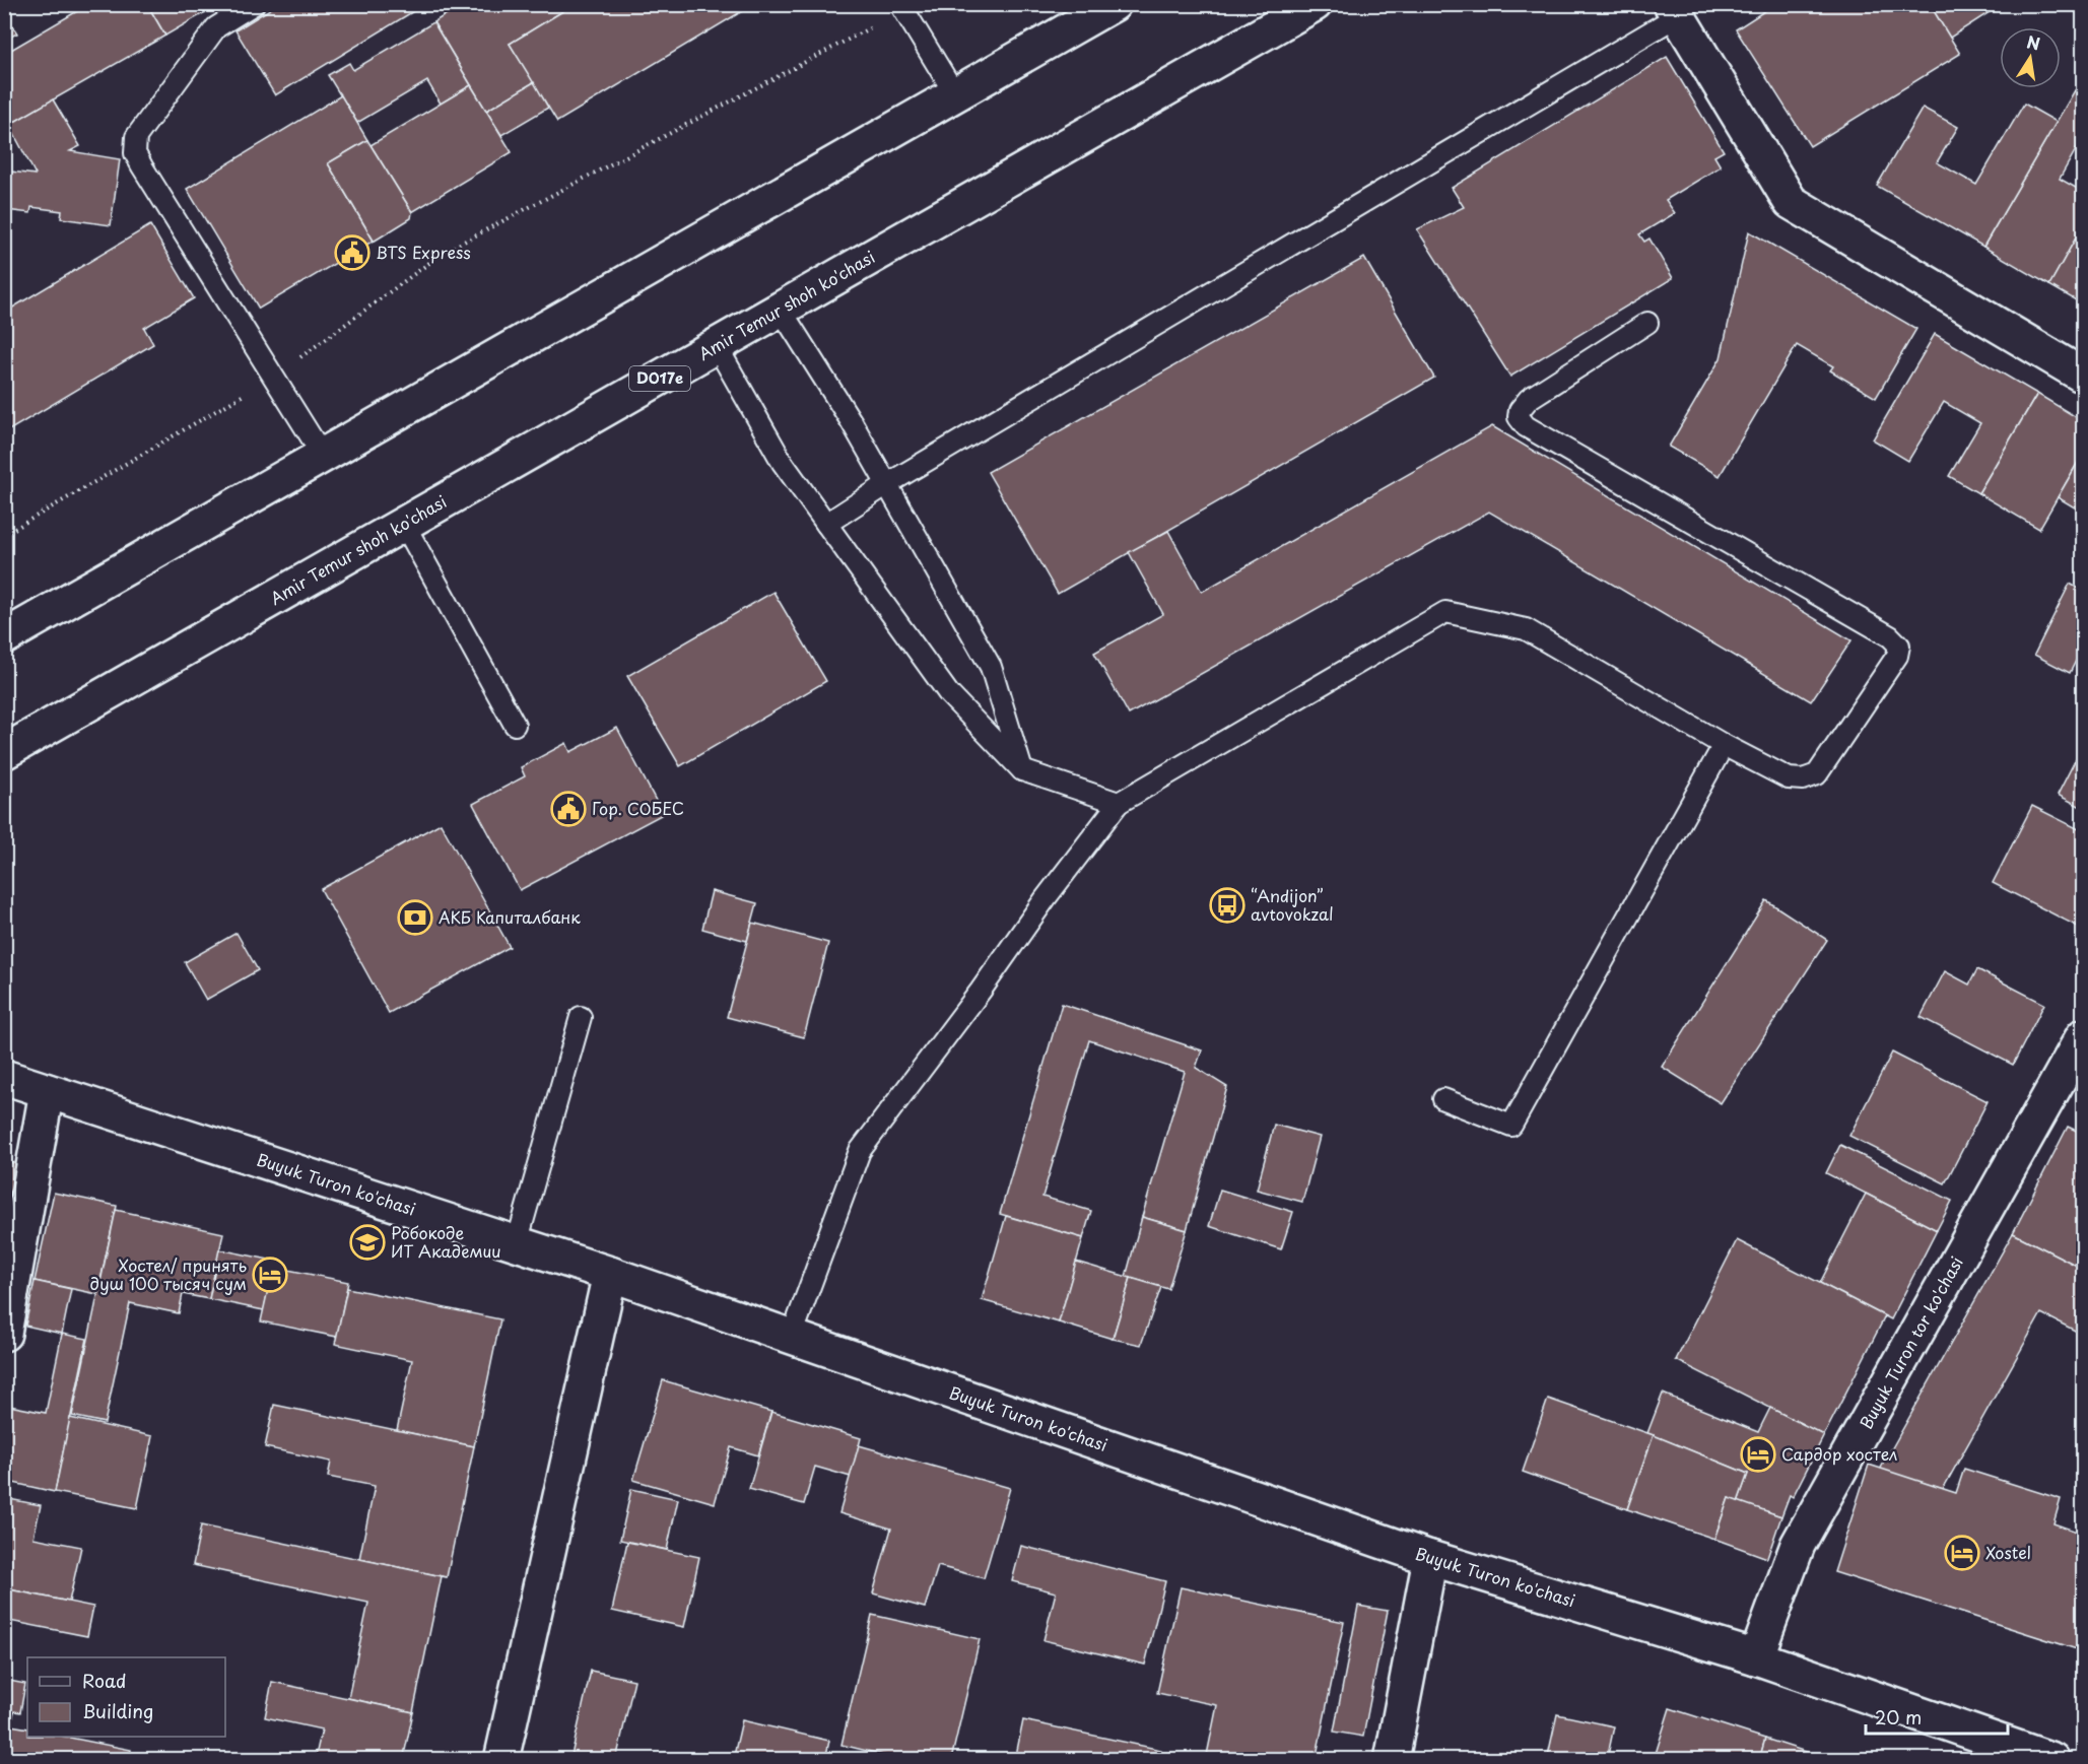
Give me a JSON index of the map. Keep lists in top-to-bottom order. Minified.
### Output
{"streets":{"street":["Amir Temur shoh ko'chasi","D017e","Buyuk Turon ko'chasi","Buyuk Turon tor ko'chasi"]},"crossings":[["Buyuk Turon ko'chasi","Buyuk Turon tor ko'chasi"]],"places":{"public building":["BTS Express","Гор. СОБЕС"],"bus stop":["“Andijon” avtovokzal"],"bank":["АКБ Капиталбанк"],"school or university":["Робокоде ИТ Академии"],"hotel":["Хостел/ принять душ 100 тысяч сум","Сардор хостел","Xostel"]},"legend":["Road","Building"],"scale_bar":"20 m","north":"top"}
